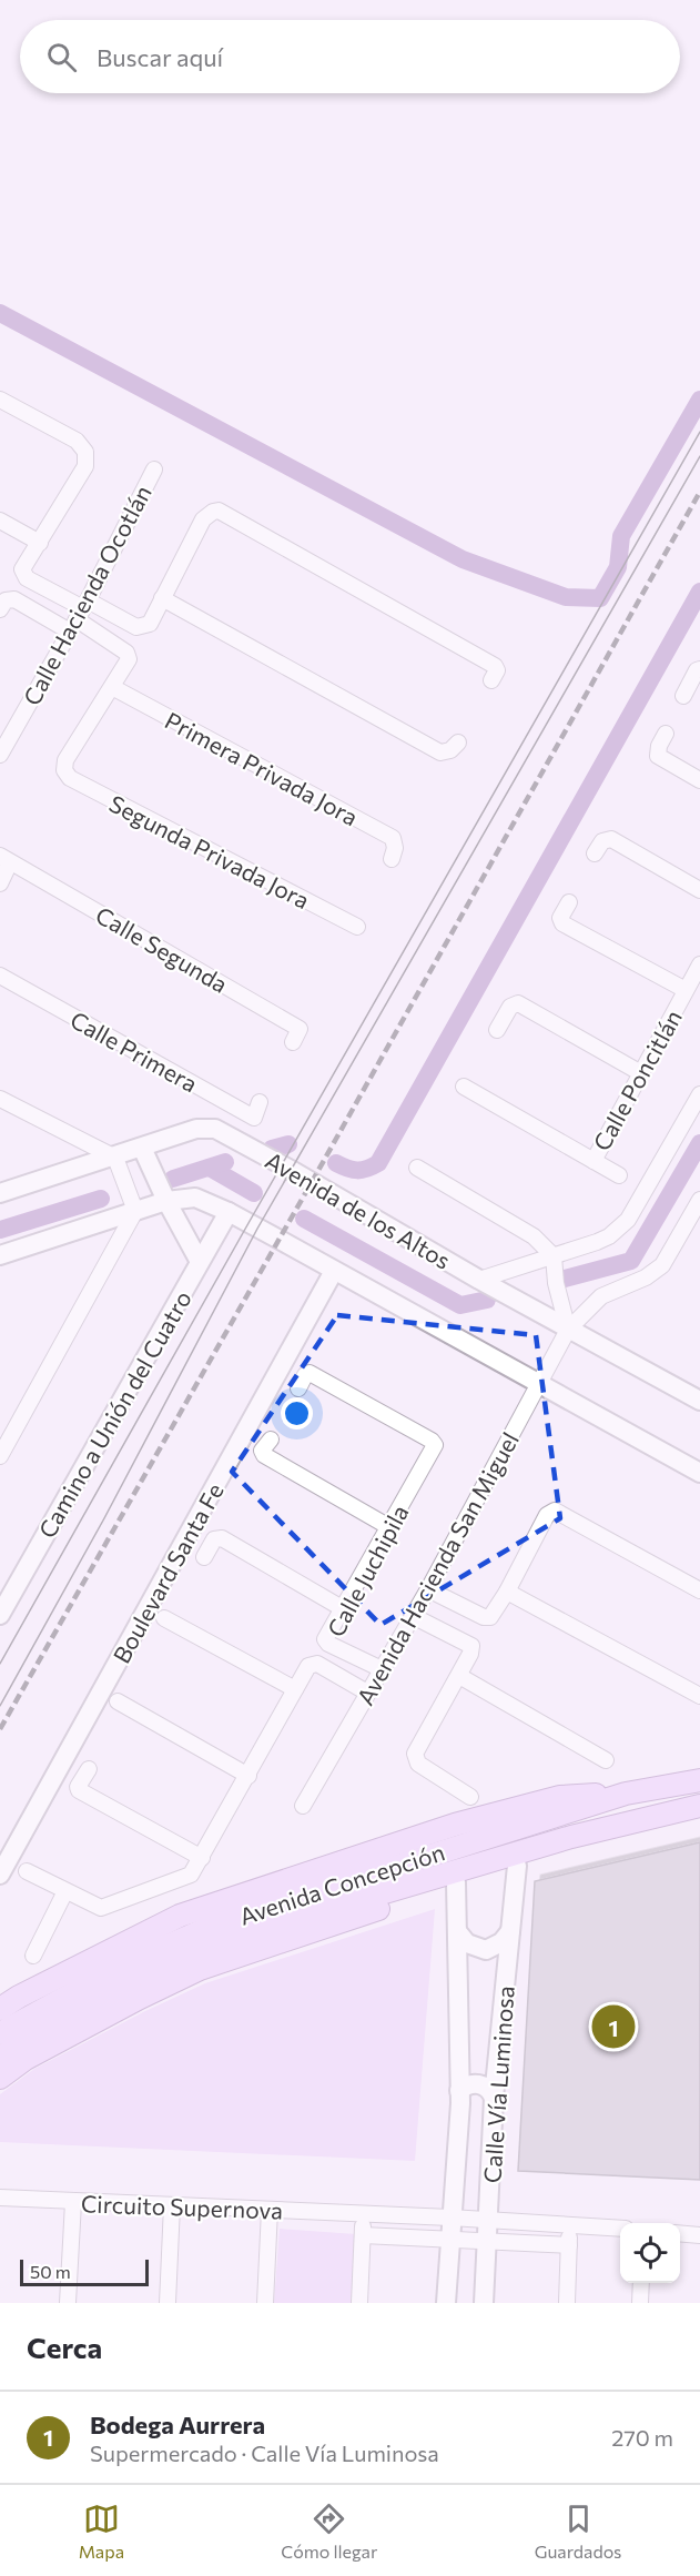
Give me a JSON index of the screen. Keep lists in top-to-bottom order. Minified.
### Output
{"streets":{"main road":["Avenida Concepción"],"street":["Calle Hacienda Ocotlán","Primera Privada Jora","Segunda Privada Jora","Calle Segunda","Calle Primera","Calle Poncitlán","Avenida de los Altos","Camino a Unión del Cuatro","Avenida Hacienda San Miguel","Calle Juchipila","Boulevard Santa Fe","Calle Vía Luminosa","Circuito Supernova"]},"crossings":[["Primera Privada Jora","Segunda Privada Jora"],["Avenida de los Altos","Avenida Hacienda San Miguel"],["Avenida Hacienda San Miguel","Calle Juchipila"],["Calle Vía Luminosa","Circuito Supernova"]],"scale_bar":"50 m","page":{"search":"Buscar aquí","pins":"1","scale":"50 m","heading":"Cerca","list":[{"mark":"1","name":"Bodega Aurrera","note":"Supermercado · Calle Vía Luminosa","value":"270 m"}],"nav":["Mapa","Cómo llegar","Guardados"]}}
